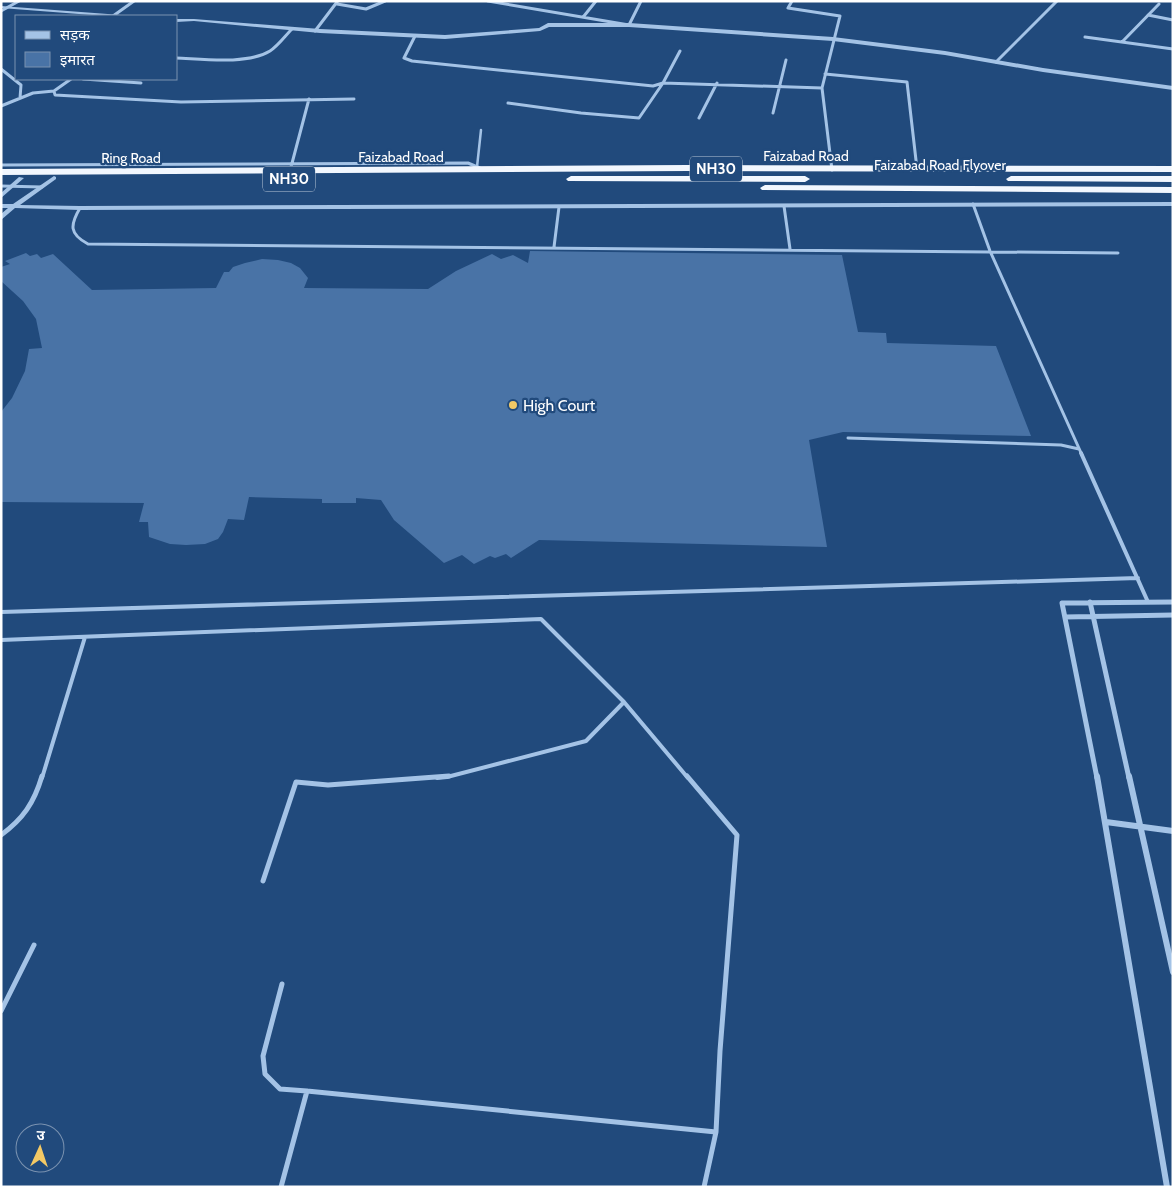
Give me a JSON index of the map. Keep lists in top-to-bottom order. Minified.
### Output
{"streets":{"highway":["Faizabad Road","Ring Road","Faizabad Road Flyover","NH30"]},"crossings":[["Faizabad Road","Ring Road"],["Faizabad Road","Faizabad Road Flyover"],["Faizabad Road","NH30"],["Faizabad Road Flyover","NH30"]],"places":["High Court"],"legend":["सड़क","इमारत"],"north":"top"}
